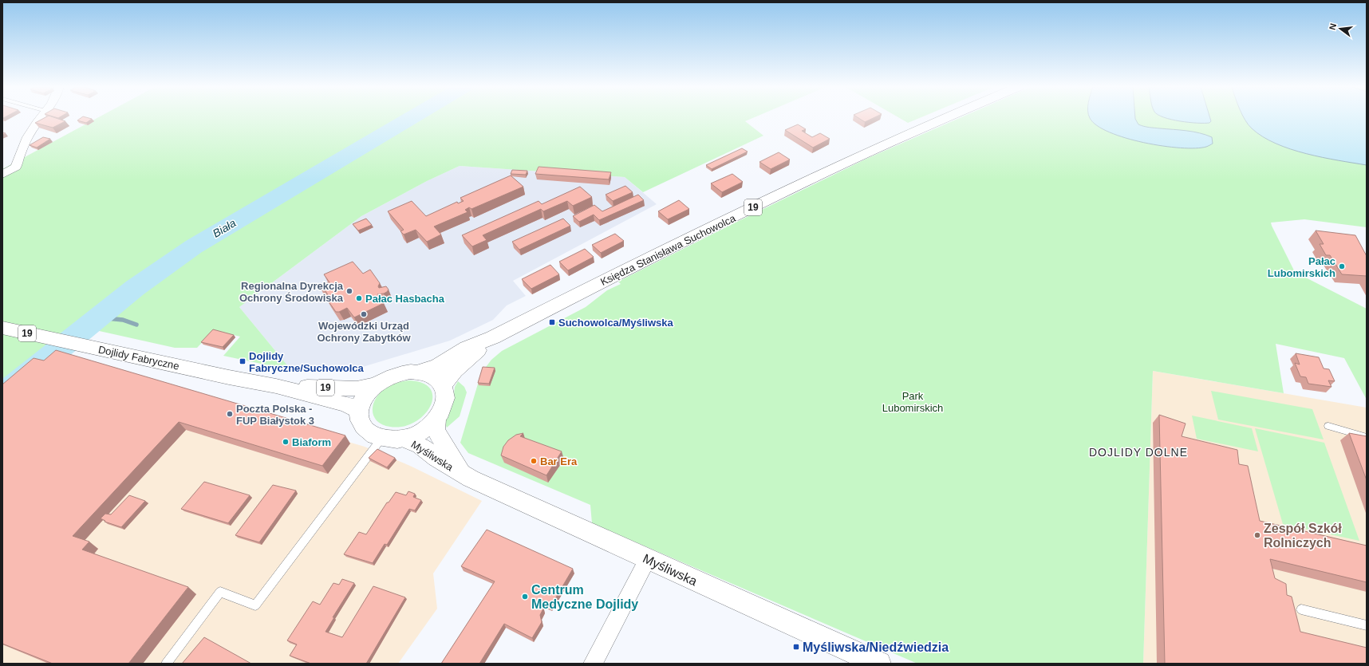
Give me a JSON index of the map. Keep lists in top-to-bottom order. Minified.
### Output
{"streets":{"main road":["19","Księdza Stanisława Suchowolca","Dojlidy Fabryczne","Myśliwska"]},"crossings":[["19","Księdza Stanisława Suchowolca"],["19","Dojlidy Fabryczne"],["19","Myśliwska"],["Księdza Stanisława Suchowolca","Dojlidy Fabryczne"],["Księdza Stanisława Suchowolca","Myśliwska"],["Dojlidy Fabryczne","Myśliwska"]],"districts":["DOJLIDY DOLNE"],"water":["Biała"],"parks":["Park Lubomirskich"],"places":{"other":["Pałac Lubomirskich","Regionalna Dyrekcja Ochrony Środowiska","Pałac Hasbacha","Wojewódzki Urząd Ochrony Zabytków","Poczta Polska - FUP Białystok 3","Biaform","Bar Era","Zespół Szkół Rolniczych","Centrum Medyczne Dojlidy"],"transit":["Suchowolca/Myśliwska","Dojlidy Fabryczne/Suchowolca","Myśliwska/Niedźwiedzia"]},"north":"left"}
